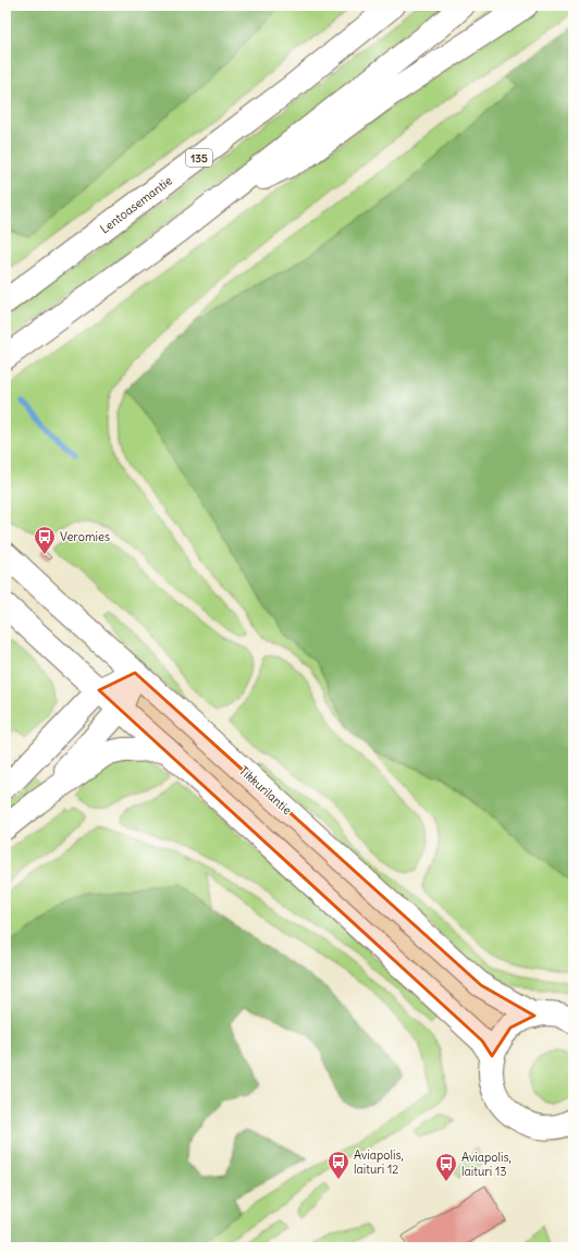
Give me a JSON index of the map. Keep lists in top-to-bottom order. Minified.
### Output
{"streets":{"main road":["135","Lentoasemantie","Tikkurilantie"]},"places":{"bus stop":["Veromies","Aviapolis, laituri 12","Aviapolis, laituri 13"]}}
